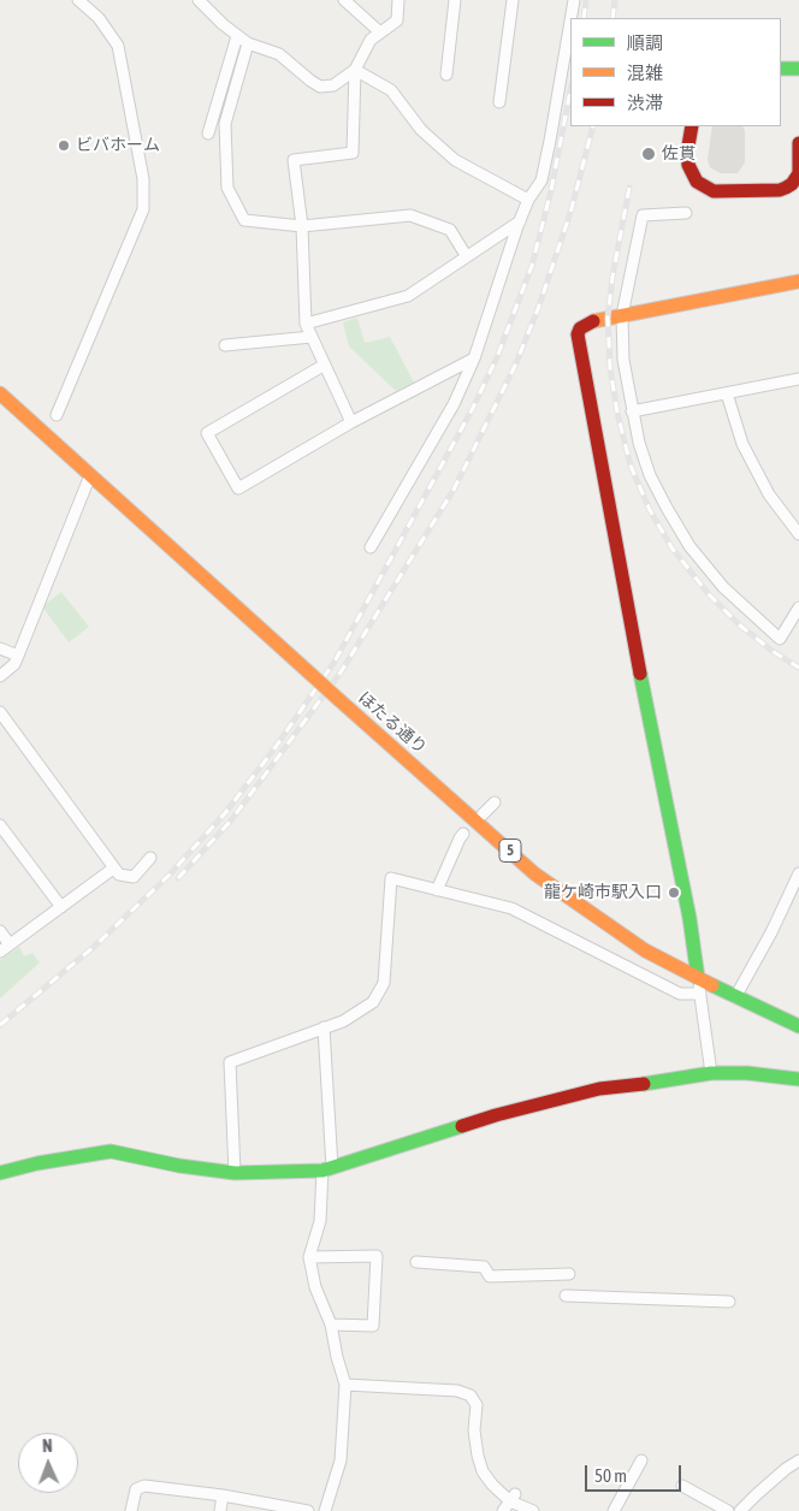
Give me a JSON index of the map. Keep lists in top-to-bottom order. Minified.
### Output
{"streets":{"street":["ほたる通り","5"]},"places":["ビバホーム","佐貫","龍ケ崎市駅入口"],"legend":["順調","混雑","渋滞"],"scale_bar":"50 m","north":"top"}
